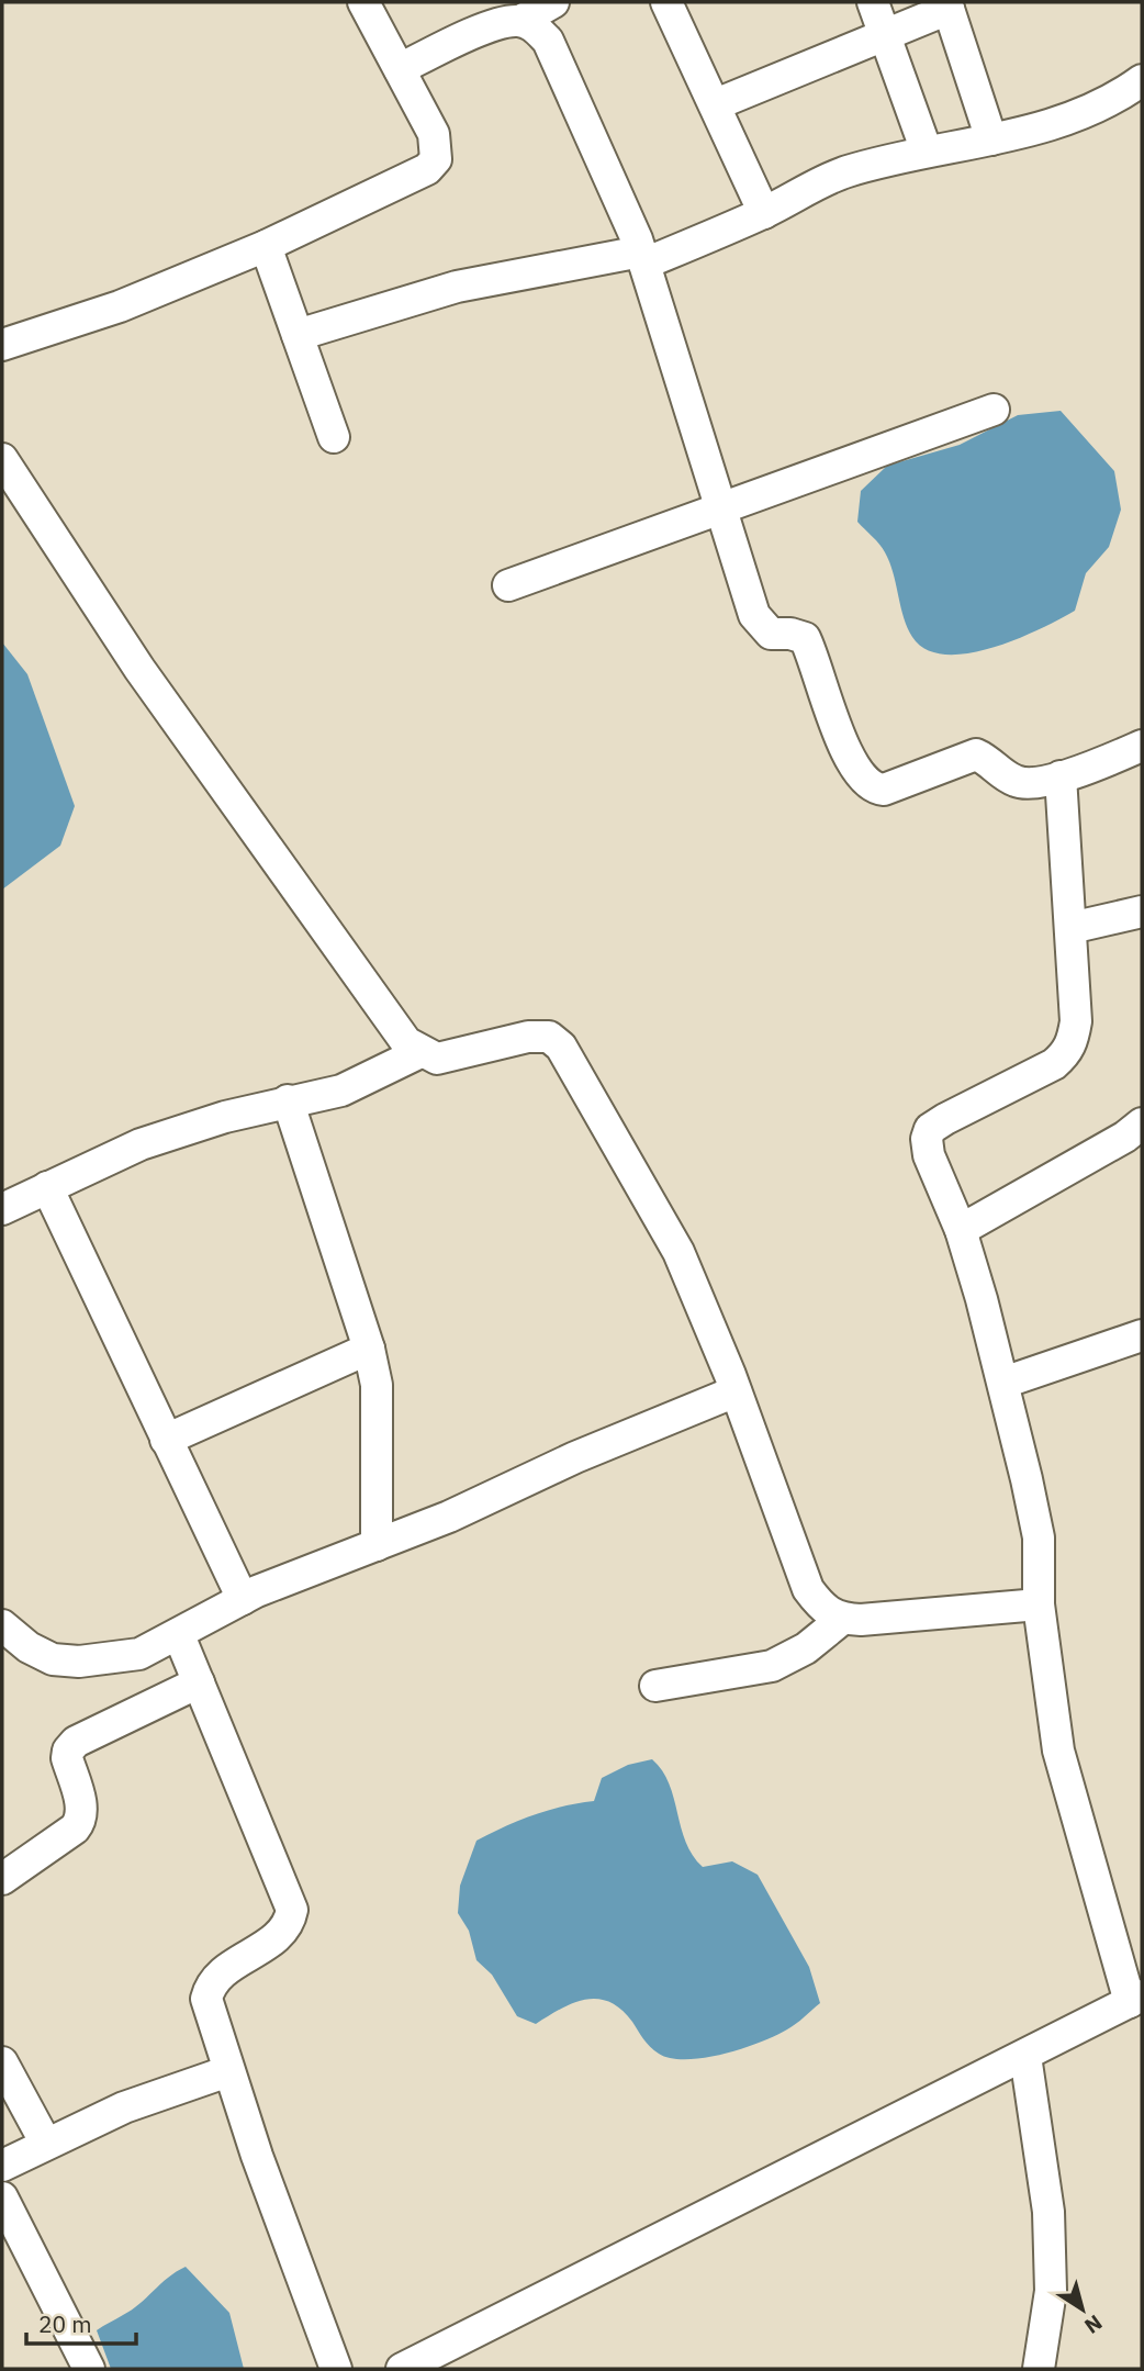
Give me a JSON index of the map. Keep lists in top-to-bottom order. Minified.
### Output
{"scale_bar":"20 m","north":"bottom right"}
